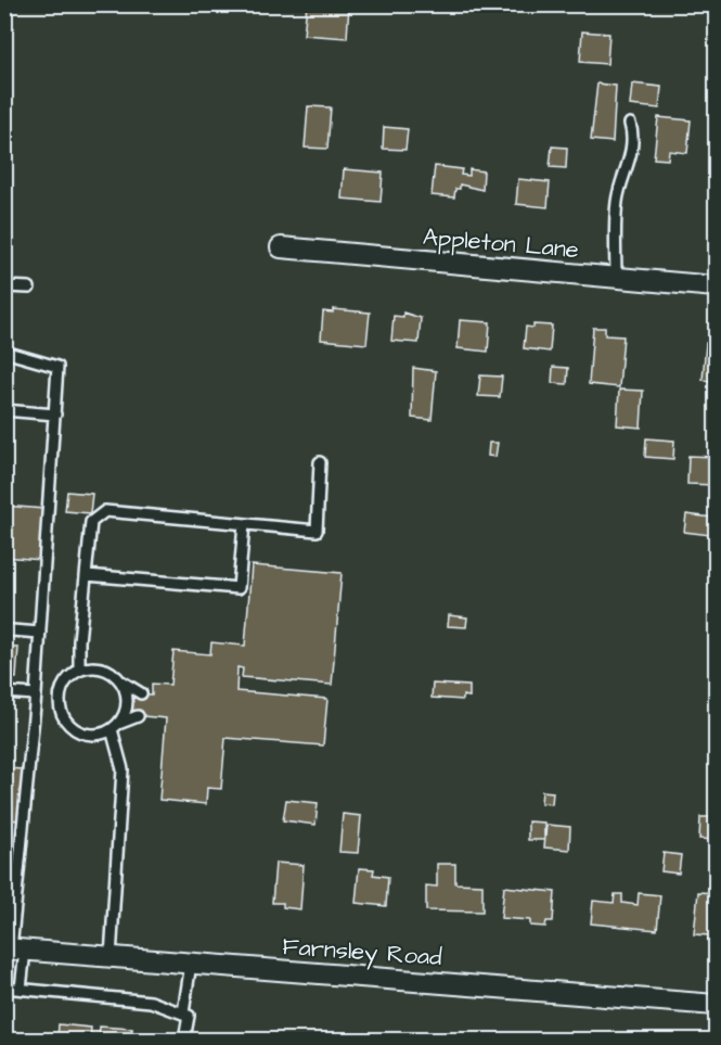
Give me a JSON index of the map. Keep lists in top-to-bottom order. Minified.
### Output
{"streets":{"street":["Appleton Lane","Farnsley Road"]}}
